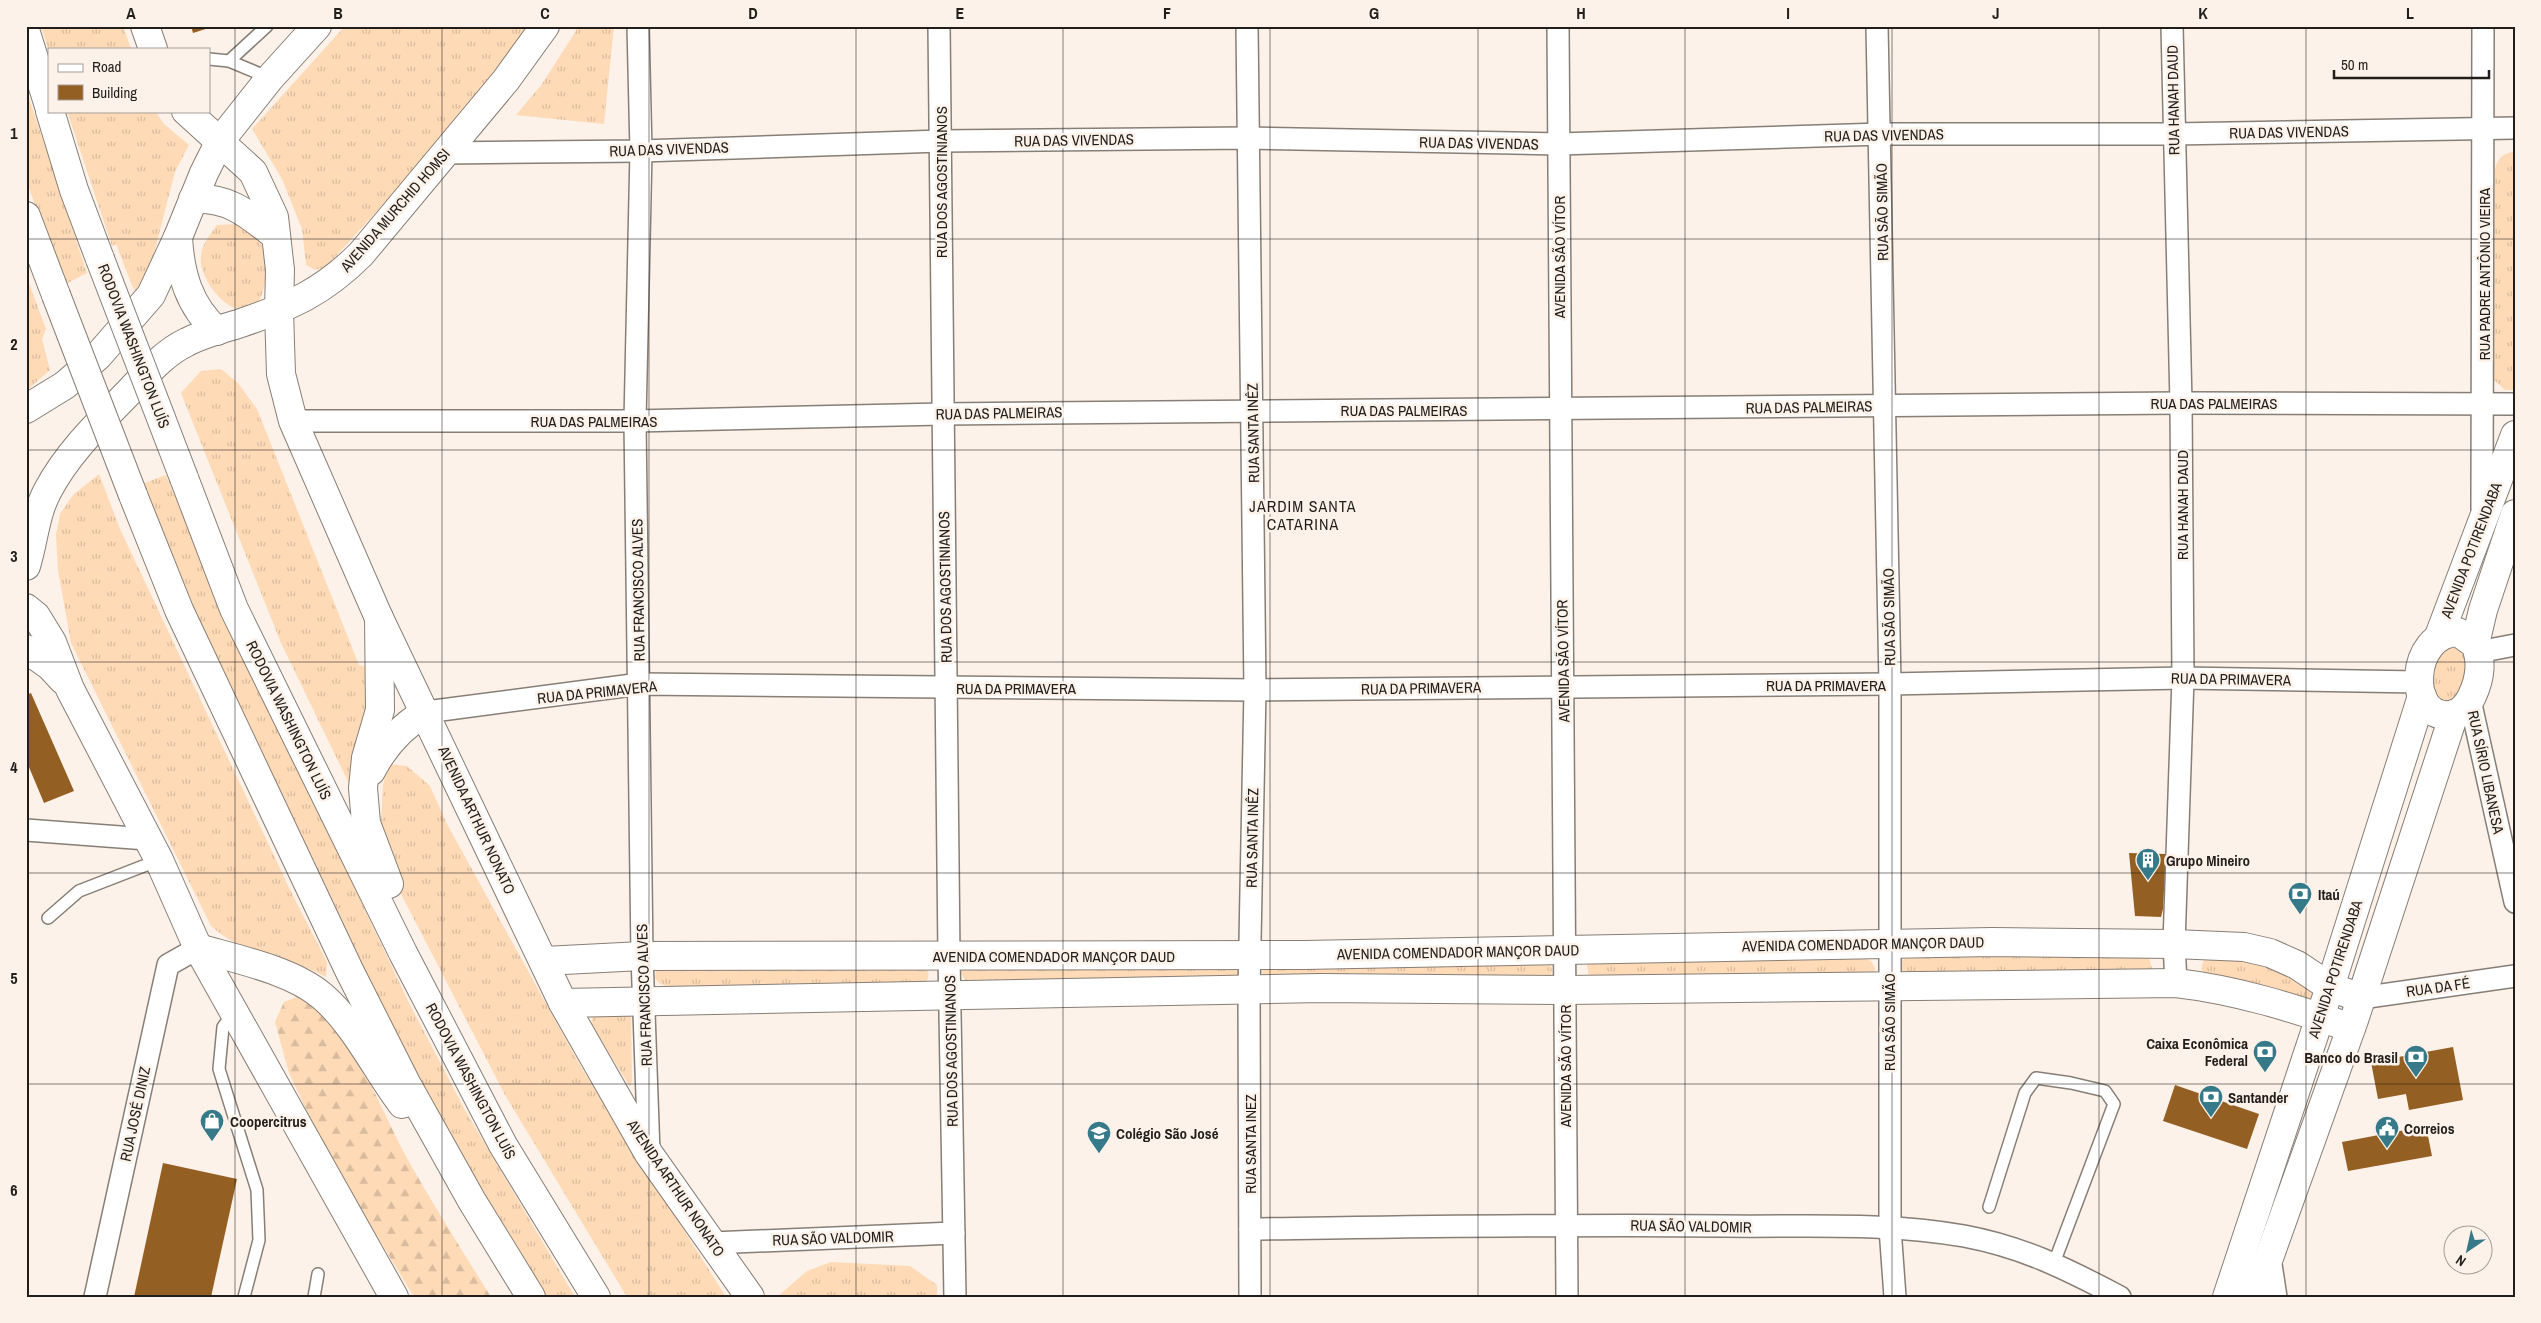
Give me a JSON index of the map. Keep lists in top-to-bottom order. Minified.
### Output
{"streets":{"main road":["AVENIDA MURCHID HOMSI","RODOVIA WASHINGTON LUÍS","AVENIDA POTIRENDABA","AVENIDA ARTHUR NONATO","AVENIDA COMENDADOR MANÇOR DAUD"],"street":["RUA HANAH DAUD","RUA DAS VIVENDAS","RUA DOS AGOSTINIANOS","RUA SÃO SIMÃO","AVENIDA SÃO VÍTOR","RUA PADRE ANTÔNIO VIEIRA","RUA DAS PALMEIRAS","RUA SANTA INÊZ","RUA FRANCISCO ALVES","RUA DA PRIMAVERA","RUA SÍRIO LIBANESA","RUA DA FÉ","RUA JOSÉ DINIZ","RUA SANTA INEZ","RUA SÃO VALDOMIR"]},"crossings":[["RUA HANAH DAUD","RUA DAS VIVENDAS"],["RUA HANAH DAUD","RUA DAS PALMEIRAS"],["RUA HANAH DAUD","RUA DA PRIMAVERA"],["RUA HANAH DAUD","AVENIDA COMENDADOR MANÇOR DAUD"],["RUA DAS VIVENDAS","RUA DOS AGOSTINIANOS"],["RUA DAS VIVENDAS","AVENIDA MURCHID HOMSI"],["RUA DAS VIVENDAS","RUA SÃO SIMÃO"],["RUA DAS VIVENDAS","AVENIDA SÃO VÍTOR"],["RUA DAS VIVENDAS","RUA PADRE ANTÔNIO VIEIRA"],["RUA DAS VIVENDAS","RUA SANTA INÊZ"],["RUA DAS VIVENDAS","RUA FRANCISCO ALVES"],["RUA DOS AGOSTINIANOS","RUA DAS PALMEIRAS"],["RUA DOS AGOSTINIANOS","RUA DA PRIMAVERA"],["RUA DOS AGOSTINIANOS","AVENIDA COMENDADOR MANÇOR DAUD"],["RUA DOS AGOSTINIANOS","RUA SÃO VALDOMIR"],["AVENIDA MURCHID HOMSI","AVENIDA ARTHUR NONATO"],["RUA SÃO SIMÃO","RUA DAS PALMEIRAS"],["RUA SÃO SIMÃO","RUA DA PRIMAVERA"],["RUA SÃO SIMÃO","AVENIDA COMENDADOR MANÇOR DAUD"],["RUA SÃO SIMÃO","RUA SÃO VALDOMIR"],["AVENIDA SÃO VÍTOR","RUA DAS PALMEIRAS"],["AVENIDA SÃO VÍTOR","RUA DA PRIMAVERA"],["AVENIDA SÃO VÍTOR","AVENIDA COMENDADOR MANÇOR DAUD"],["AVENIDA SÃO VÍTOR","RUA SÃO VALDOMIR"],["RUA PADRE ANTÔNIO VIEIRA","RUA DAS PALMEIRAS"],["RUA PADRE ANTÔNIO VIEIRA","AVENIDA POTIRENDABA"],["RUA DAS PALMEIRAS","RUA SANTA INÊZ"],["RUA DAS PALMEIRAS","RUA FRANCISCO ALVES"],["RUA DAS PALMEIRAS","AVENIDA ARTHUR NONATO"],["RUA SANTA INÊZ","RUA DA PRIMAVERA"],["RUA SANTA INÊZ","AVENIDA COMENDADOR MANÇOR DAUD"],["RUA SANTA INÊZ","RUA SANTA INEZ"],["AVENIDA POTIRENDABA","RUA DA PRIMAVERA"],["AVENIDA POTIRENDABA","RUA SÍRIO LIBANESA"],["AVENIDA POTIRENDABA","AVENIDA COMENDADOR MANÇOR DAUD"],["RUA FRANCISCO ALVES","RUA DA PRIMAVERA"],["RUA FRANCISCO ALVES","AVENIDA ARTHUR NONATO"],["RUA FRANCISCO ALVES","AVENIDA COMENDADOR MANÇOR DAUD"],["RUA DA PRIMAVERA","RUA SÍRIO LIBANESA"],["RUA DA PRIMAVERA","AVENIDA ARTHUR NONATO"],["AVENIDA ARTHUR NONATO","AVENIDA COMENDADOR MANÇOR DAUD"],["AVENIDA ARTHUR NONATO","RUA SÃO VALDOMIR"],["AVENIDA COMENDADOR MANÇOR DAUD","RUA DA FÉ"],["RUA SANTA INEZ","RUA SÃO VALDOMIR"]],"districts":["JARDIM SANTA CATARINA"],"places":{"building":["Grupo Mineiro"],"bank":["Itaú","Caixa Econômica Federal","Banco do Brasil","Santander"],"shop":["Coopercitrus"],"public building":["Correios"],"school or university":["Colégio São José"]},"legend":["Road","Building"],"scale_bar":"50 m","north":"bottom left","grid":{"columns":["A","B","C","D","E","F","G","H","I","J","K","L"],"rows":["1","2","3","4","5","6"]}}
